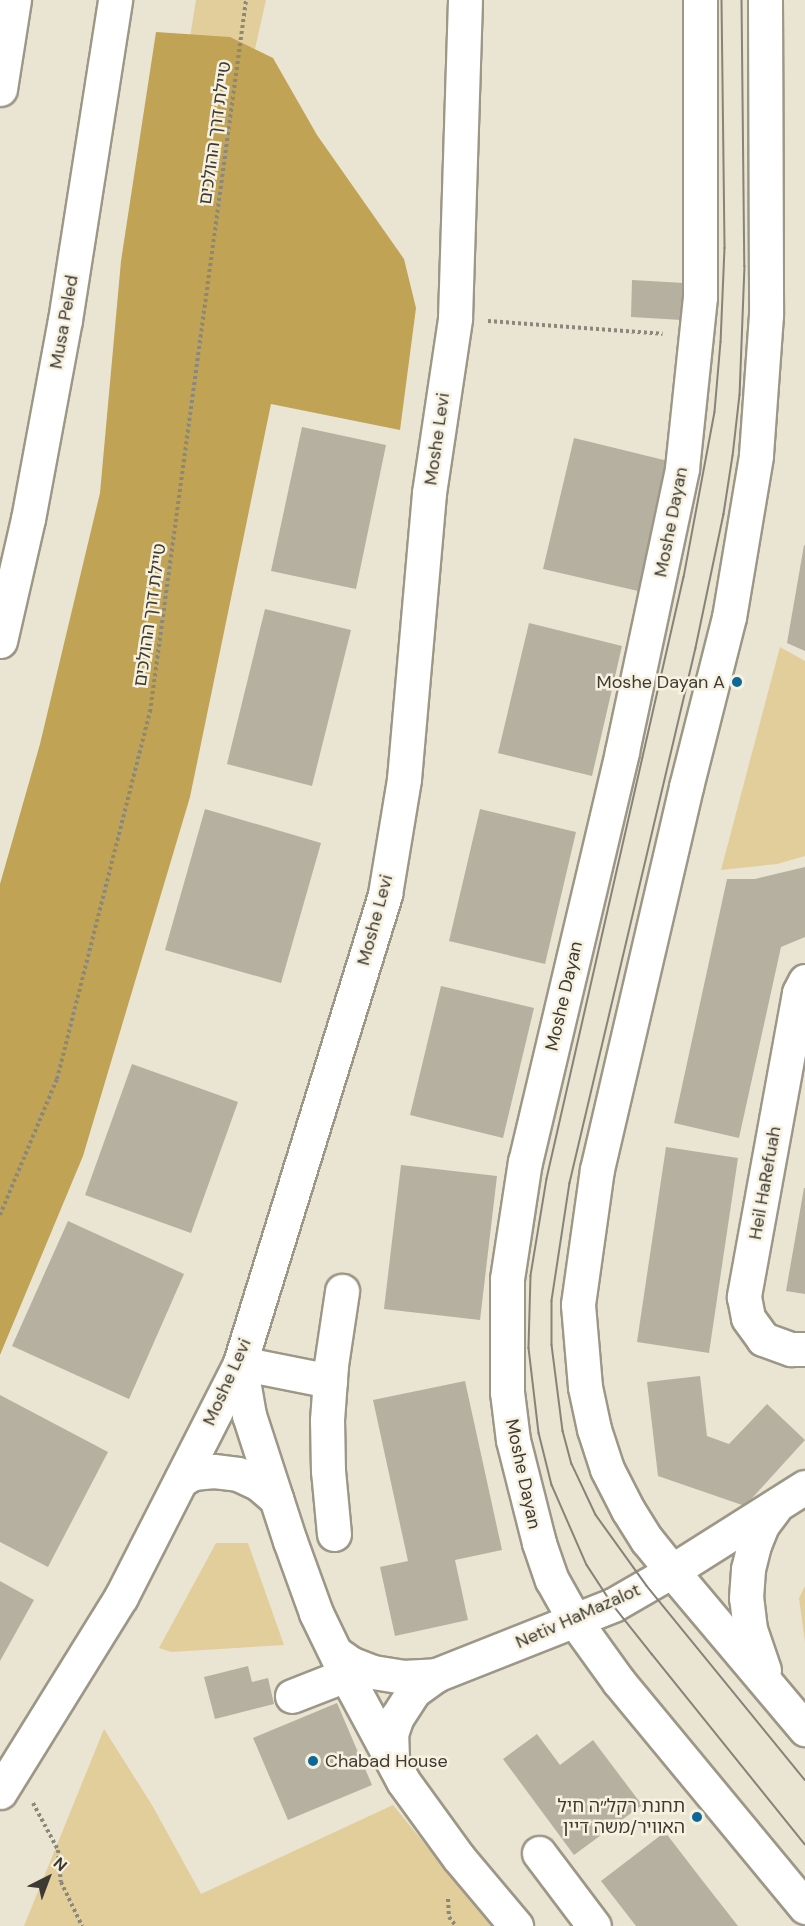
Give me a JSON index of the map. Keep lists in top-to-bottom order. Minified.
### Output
{"streets":{"main road":["Musa Peled","Moshe Levi","Moshe Dayan","Heil HaRefuah","Netiv HaMazalot"],"path":["טיילת דרך ההולכים"]},"crossings":[["Moshe Dayan","Netiv HaMazalot"]],"places":["Moshe Dayan A","Chabad House","תחנת רקל״ה חיל האוויר/משה דיין"],"north":"top right"}
